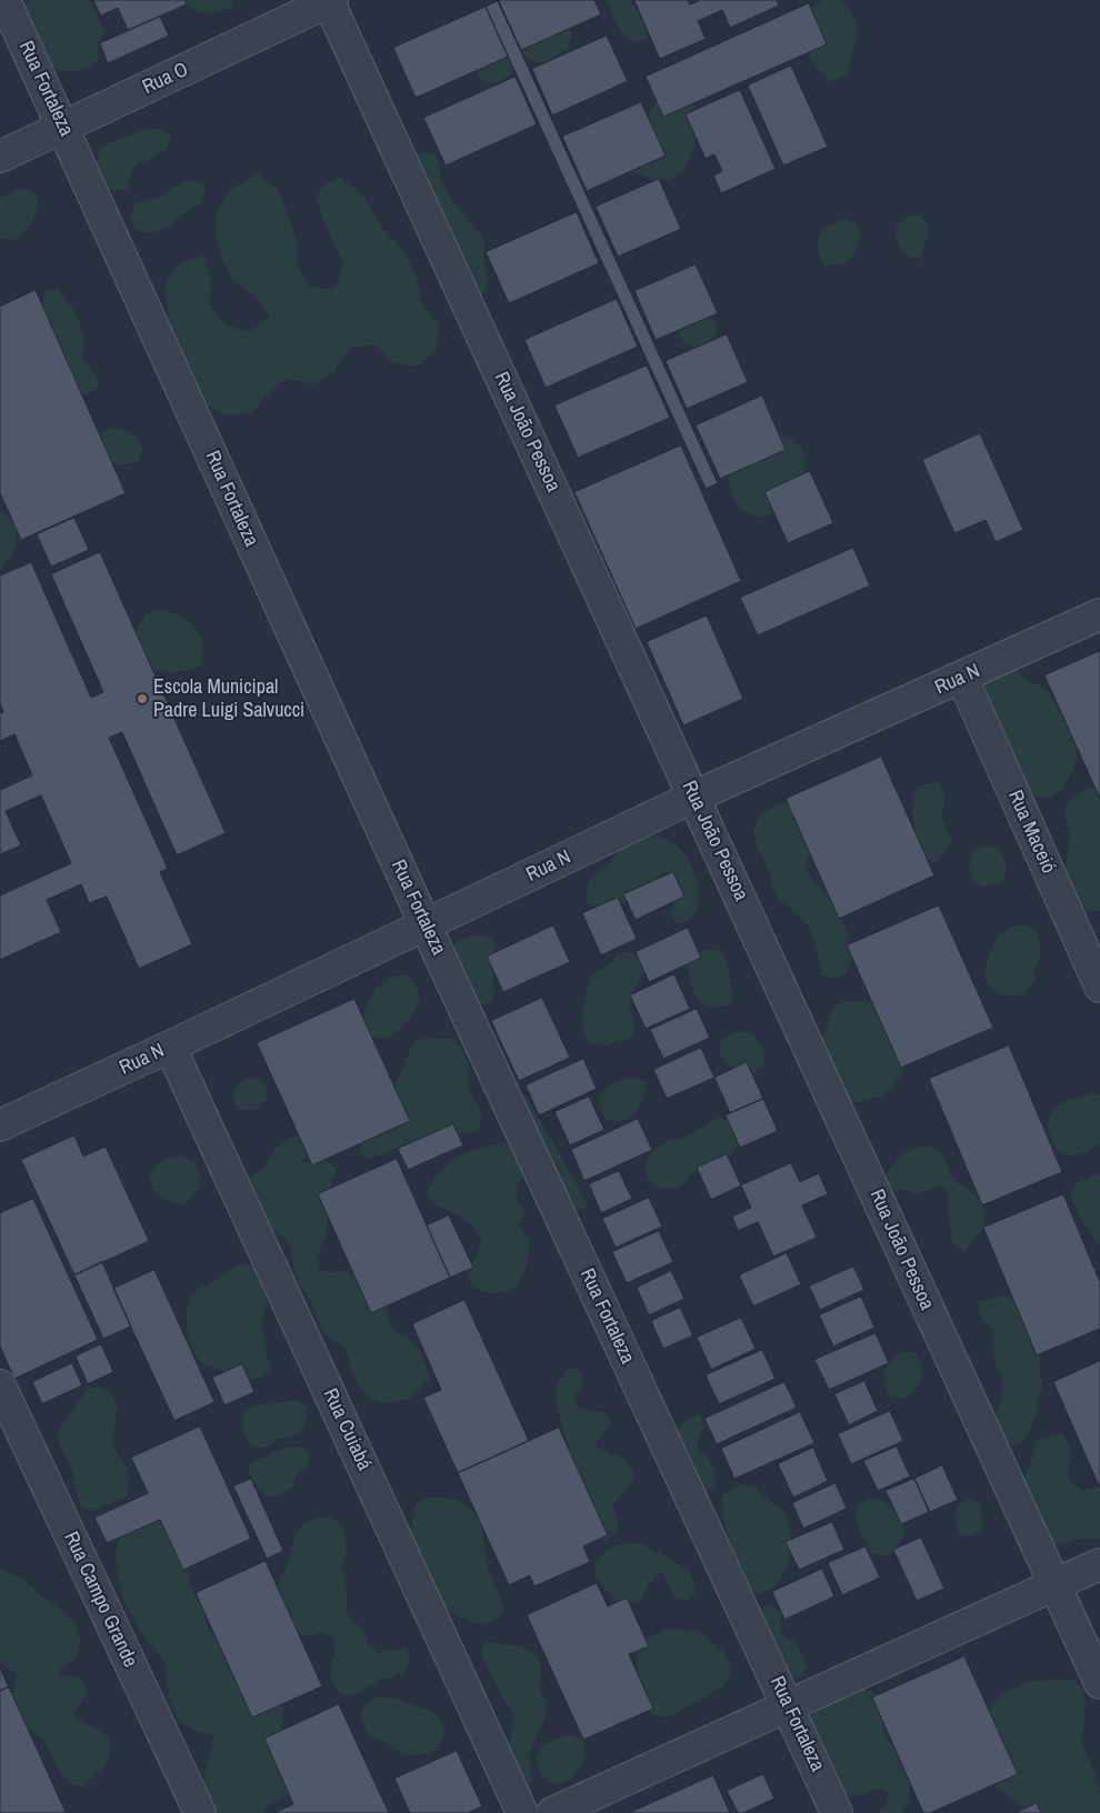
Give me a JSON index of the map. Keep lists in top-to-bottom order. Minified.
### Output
{"streets":{"street":["Rua O","Rua Fortaleza","Rua João Pessoa","Rua N","Rua Maceió","Rua Cuiabá","Rua Campo Grande"]},"crossings":[["Rua O","Rua Fortaleza"],["Rua O","Rua João Pessoa"],["Rua Fortaleza","Rua N"],["Rua João Pessoa","Rua N"],["Rua N","Rua Maceió"],["Rua N","Rua Cuiabá"]],"places":["Escola Municipal Padre Luigi Salvucci"]}
